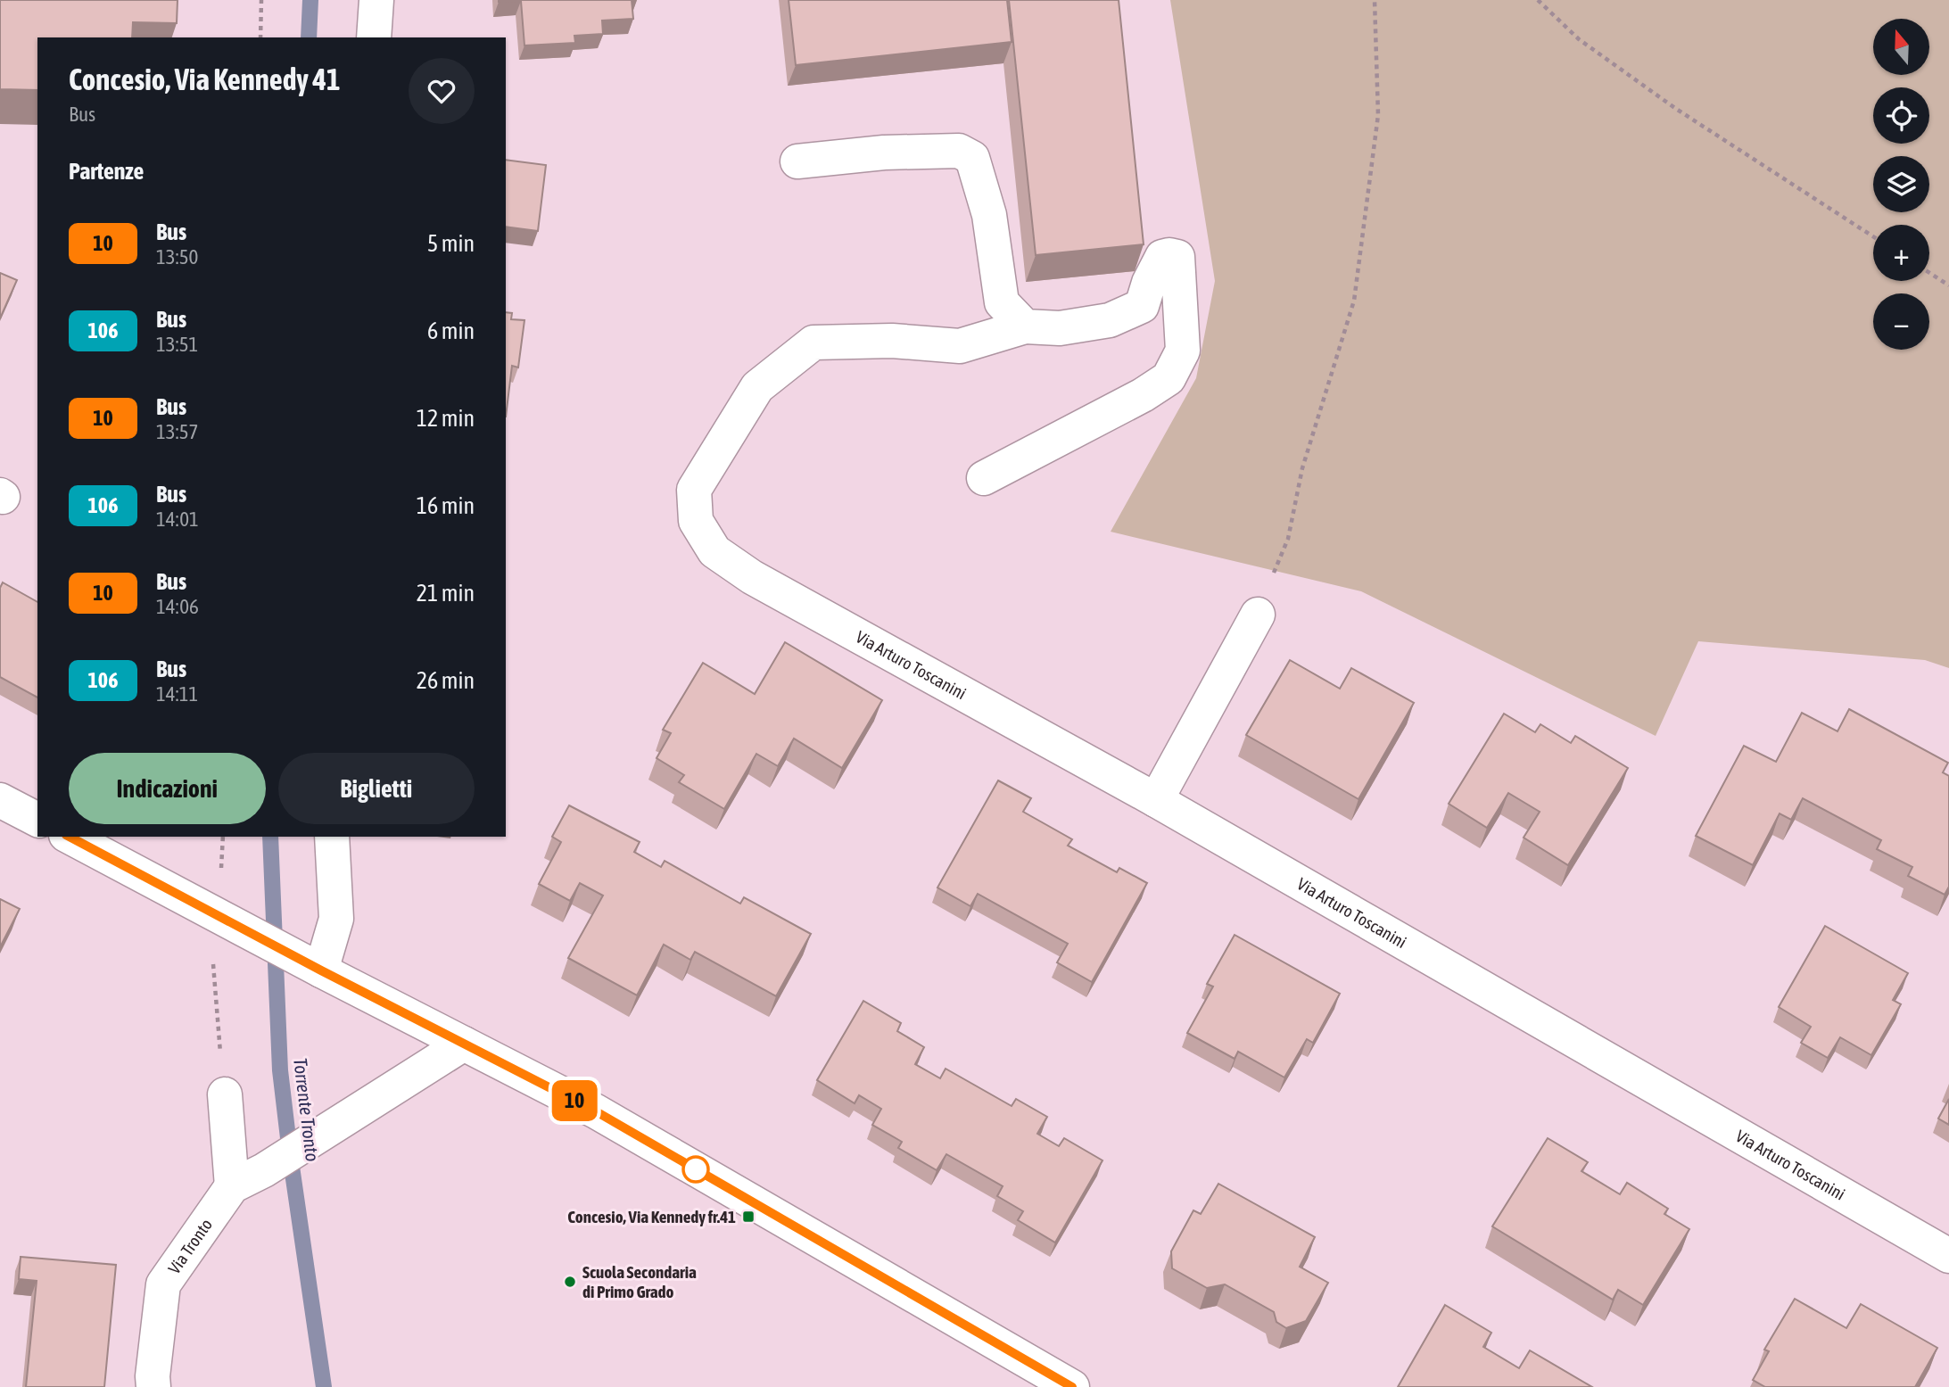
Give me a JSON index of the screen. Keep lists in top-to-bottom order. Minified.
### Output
{"streets":{"street":["Via Arturo Toscanini","Via Tronto"]},"water":["Torrente Tronto"],"places":{"transit":["Concesio, Via Kennedy fr.41"],"other":["Scuola Secondaria di Primo Grado"]},"lines":["bus line 10"],"north":"top","page":{"on_map":"10","map_buttons":["+","−"],"heading":[["Concesio, Via Kennedy 41","Bus"],"Partenze"],"list":[{"mark":"10","name":"Bus","note":"13:50","value":"5 min"},{"mark":"106","name":"Bus","note":"13:51","value":"6 min"},{"mark":"10","name":"Bus","note":"13:57","value":"12 min"},{"mark":"106","name":"Bus","note":"14:01","value":"16 min"},{"mark":"10","name":"Bus","note":"14:06","value":"21 min"},{"mark":"106","name":"Bus","note":"14:11","value":"26 min"}],"buttons":["Indicazioni","Biglietti"]}}
